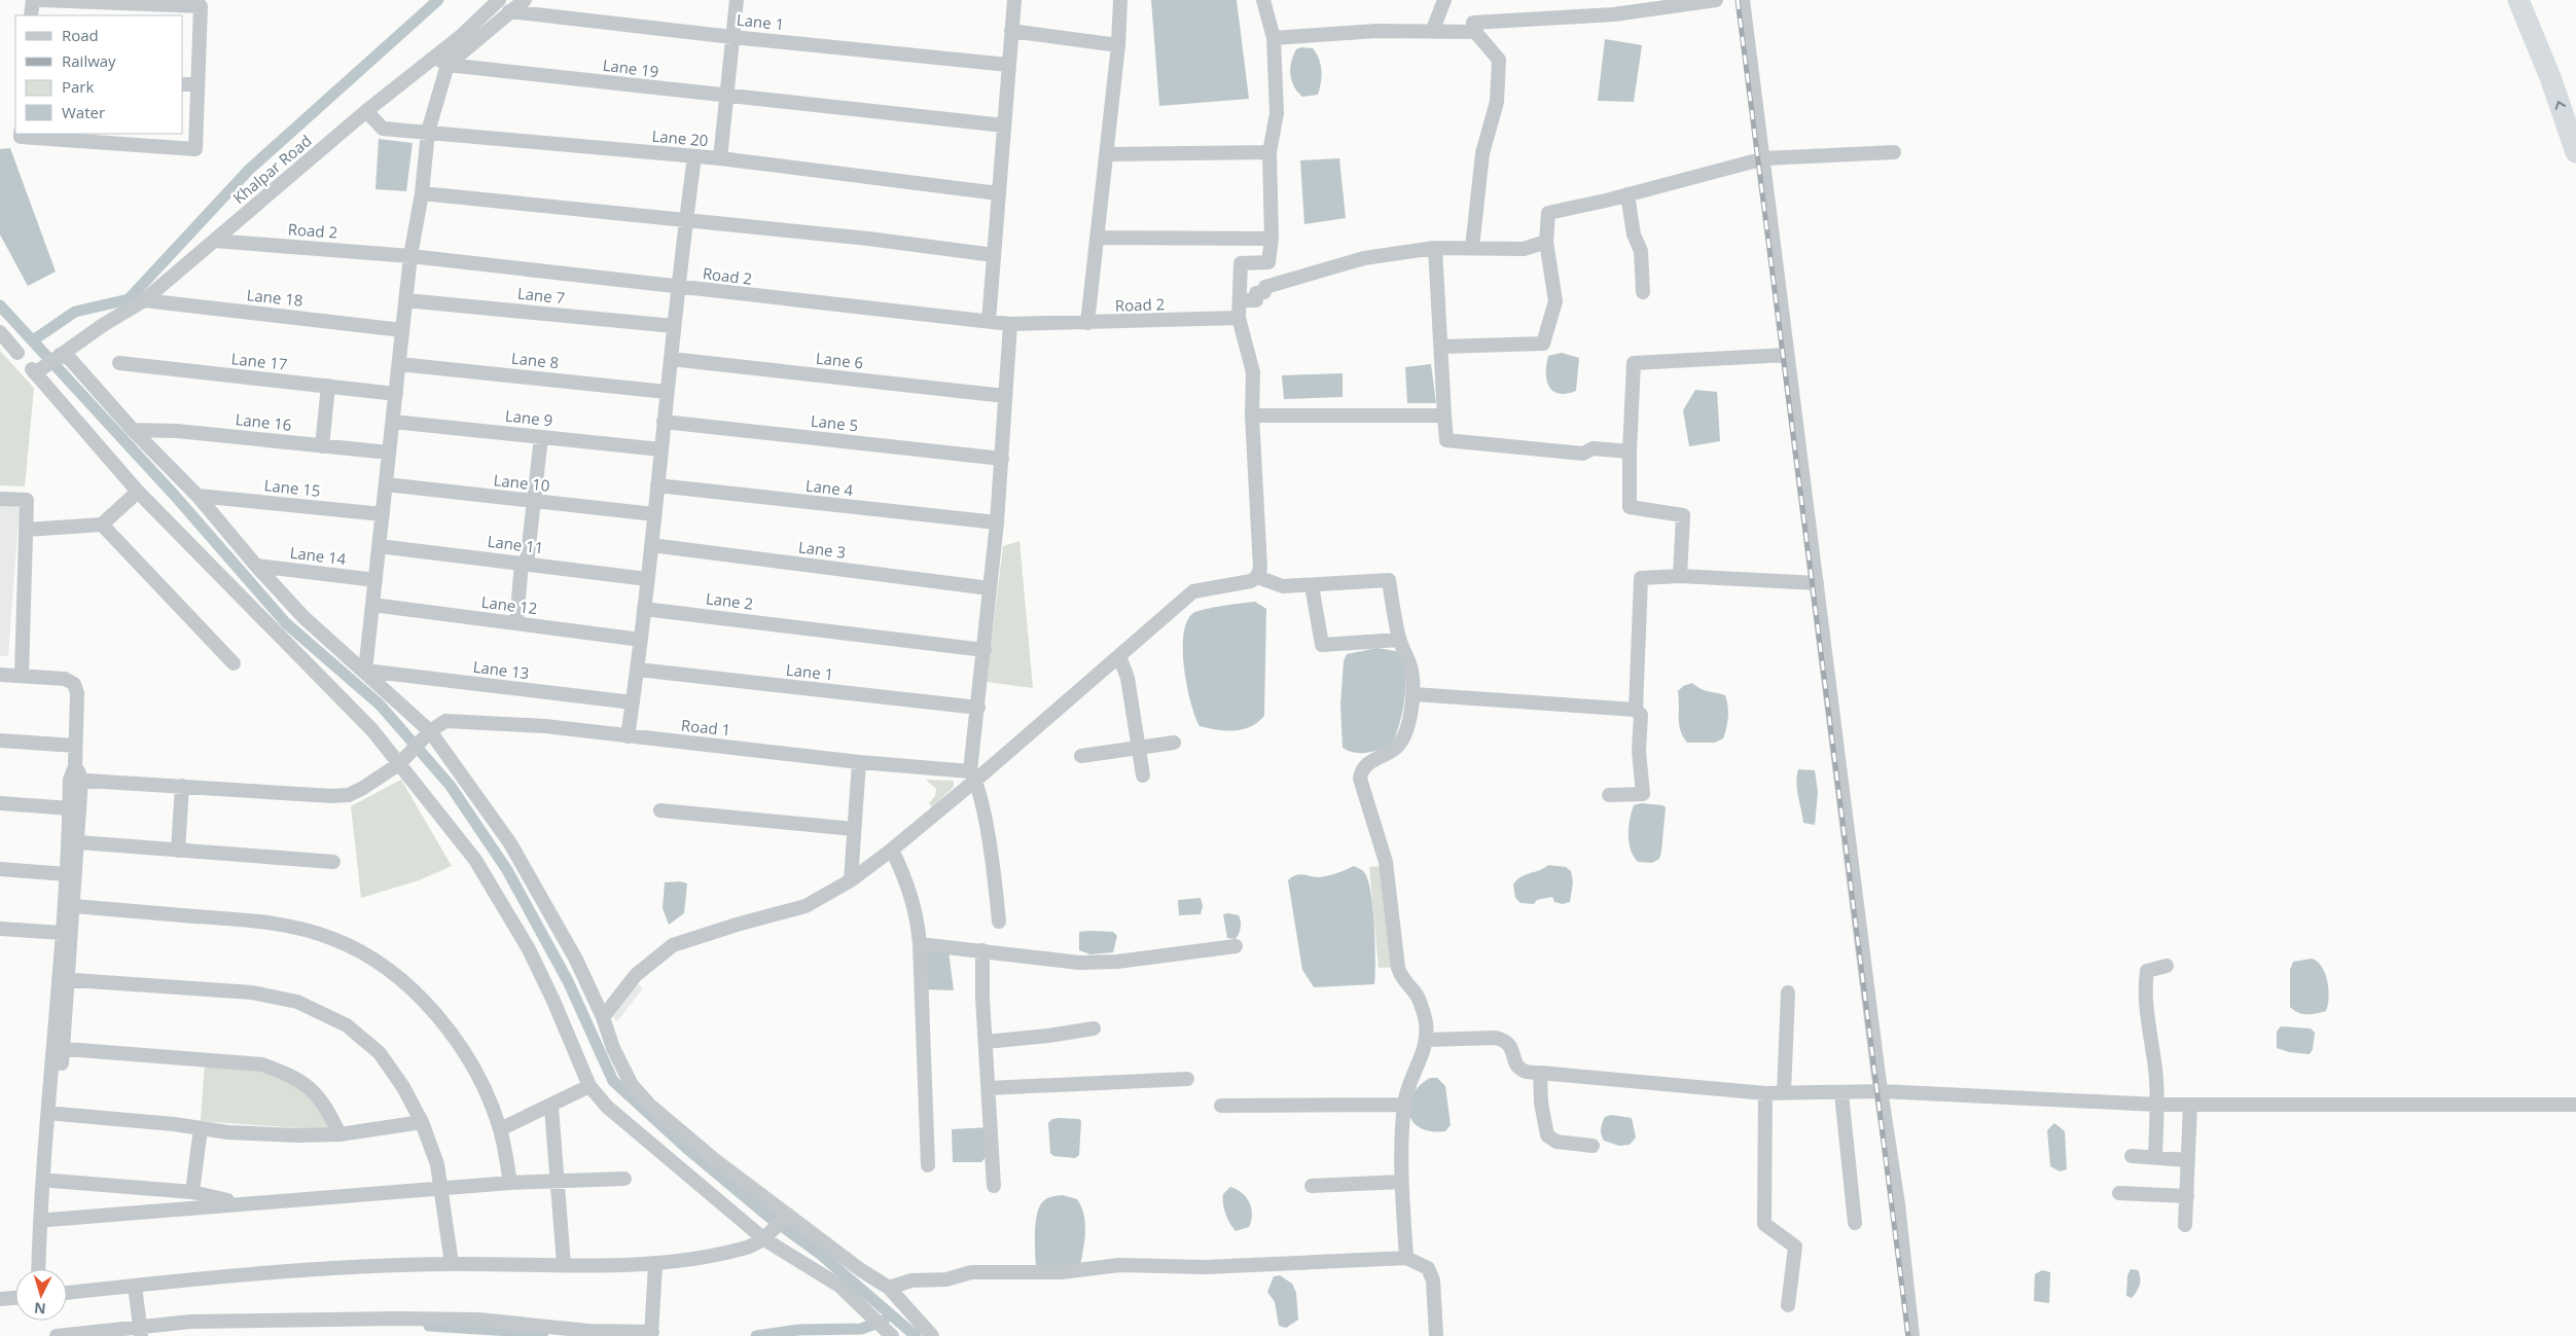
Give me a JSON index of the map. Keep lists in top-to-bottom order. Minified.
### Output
{"streets":{"street":["Lane 1","Lane 19","Lane 20","Khalpar Road","Road 2","Lane 7","Lane 18","Lane 8","Lane 6","Lane 17","Lane 9","Lane 16","Lane 5","Lane 10","Lane 15","Lane 4","Lane 11","Lane 3","Lane 14","Lane 2","Lane 12","Lane 13","Road 1"]},"crossings":[["Lane 19","Khalpar Road"],["Lane 20","Khalpar Road"],["Khalpar Road","Road 2"],["Khalpar Road","Lane 18"]],"legend":["Road","Railway","Park","Water"],"north":"bottom"}
